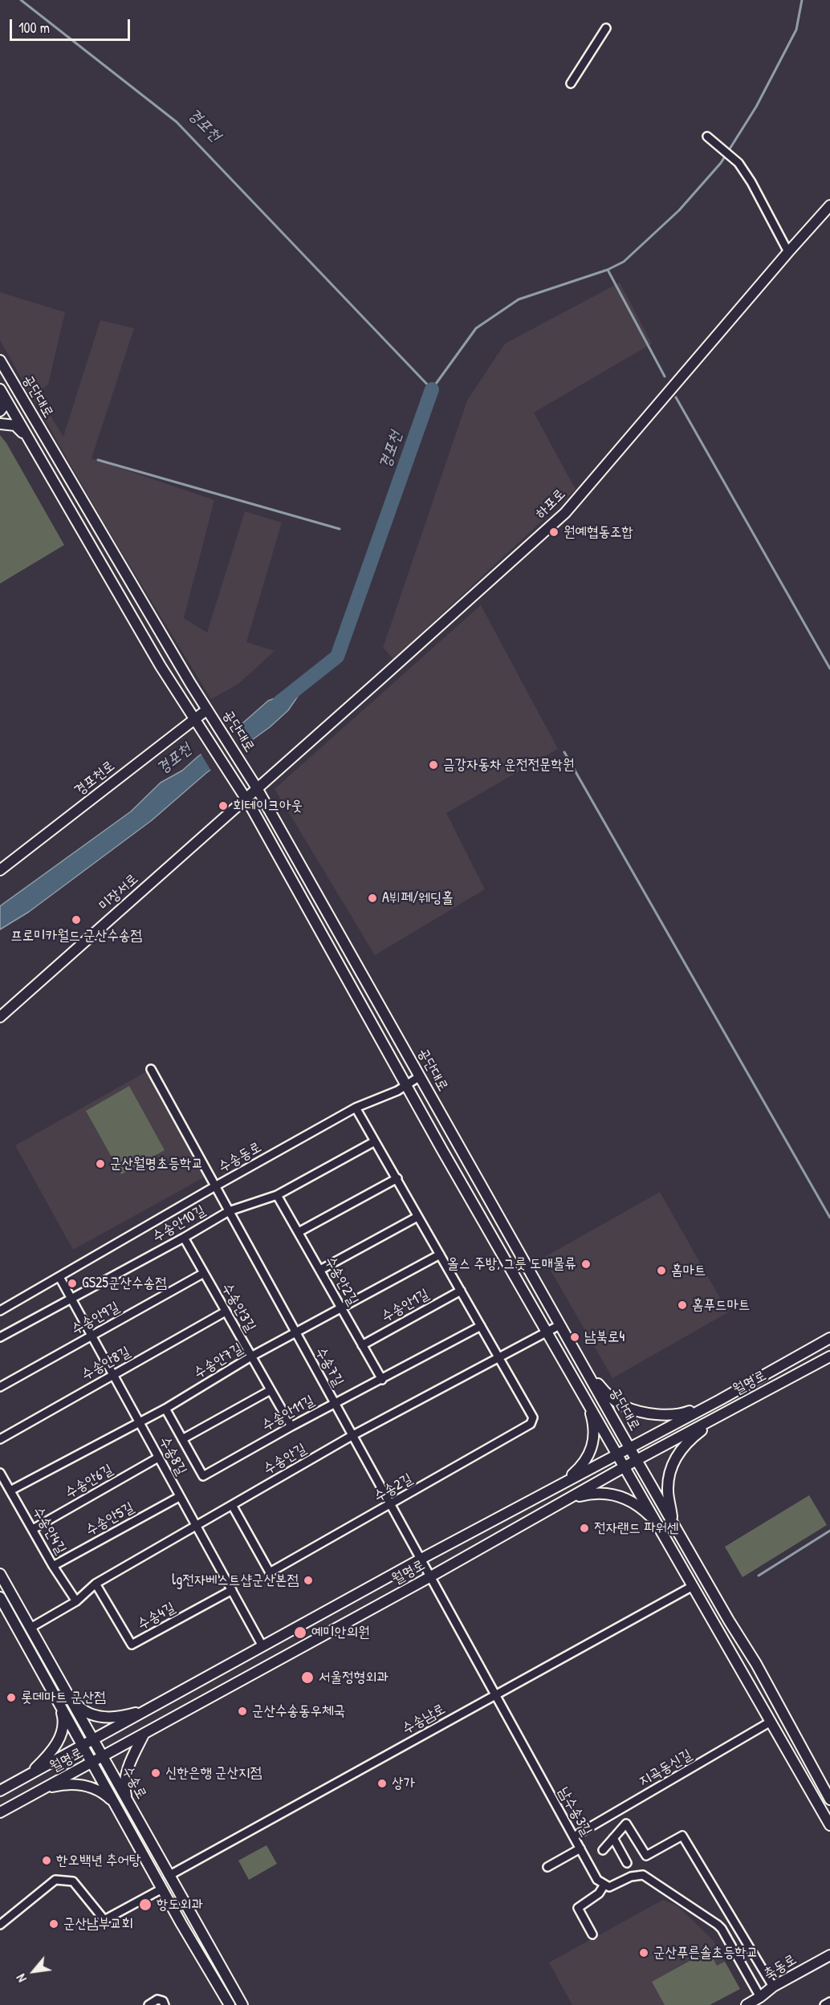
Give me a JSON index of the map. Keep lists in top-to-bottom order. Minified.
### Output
{"streets":{"street":["공단대로","하포로","경포천로","미장서로","수송동로","수송안10길","수송안2길","수송안1길","수송안3길","수송안9길","수송안7길","수송안8길","수송7길","월명로","수송안11길","수송8길","수송안길","수송안6길","수송2길","수송안5길","수송안4길","수송4길","수송남로","지곡동신길","수송로","남수송3길","축동로"]},"crossings":[["공단대로","하포로"],["공단대로","경포천로"],["공단대로","미장서로"],["공단대로","수송동로"],["공단대로","월명로"],["공단대로","수송안길"],["공단대로","수송남로"],["공단대로","지곡동신길"],["하포로","미장서로"],["수송동로","수송7길"],["수송동로","수송8길"],["수송안10길","수송안2길"],["수송안10길","수송안3길"],["수송안10길","수송7길"],["수송안10길","수송8길"],["수송안2길","수송안1길"],["수송안2길","수송안7길"],["수송안2길","수송안11길"],["수송안3길","수송안9길"],["수송안3길","수송안7길"],["수송안3길","수송안8길"],["수송안3길","수송안11길"],["수송안9길","수송8길"],["수송안7길","수송7길"],["수송안7길","수송안11길"],["수송안7길","수송8길"],["수송안7길","수송안4길"],["수송안8길","수송8길"],["수송7길","월명로"],["수송7길","수송안11길"],["수송7길","수송안길"],["수송7길","수송2길"],["수송7길","남수송3길"],["월명로","수송8길"],["월명로","수송로"],["월명로","남수송3길"],["수송8길","수송안길"],["수송8길","수송안6길"],["수송8길","수송안5길"],["수송8길","수송4길"],["수송안길","수송2길"],["수송안길","수송안4길"],["수송안길","수송4길"],["수송안길","수송로"],["수송안6길","수송안4길"],["수송안5길","수송안4길"],["수송남로","수송로"],["수송남로","남수송3길"],["지곡동신길","남수송3길"]],"water":["경포천"],"places":["원예협동조합","금강자동차 운전전문학원","회테이크아웃","A뷔페/웨딩홀","프로미카월드 군산수송점","군산월명초등학교","올스 주방, 그릇 도매물류","홈마트","GS25군산수송점","홈푸드마트","남북로4","전자랜드 파워센","lg전자베스트샵군산본점","예미안의원","서울정형외과","롯데마트 군산점","군산수송동우체국","신한은행 군산지점","상가","한오백년 추어탕","항도외과","군산남부교회","군산푸른솔초등학교"],"scale_bar":"100 m","north":"bottom left"}
